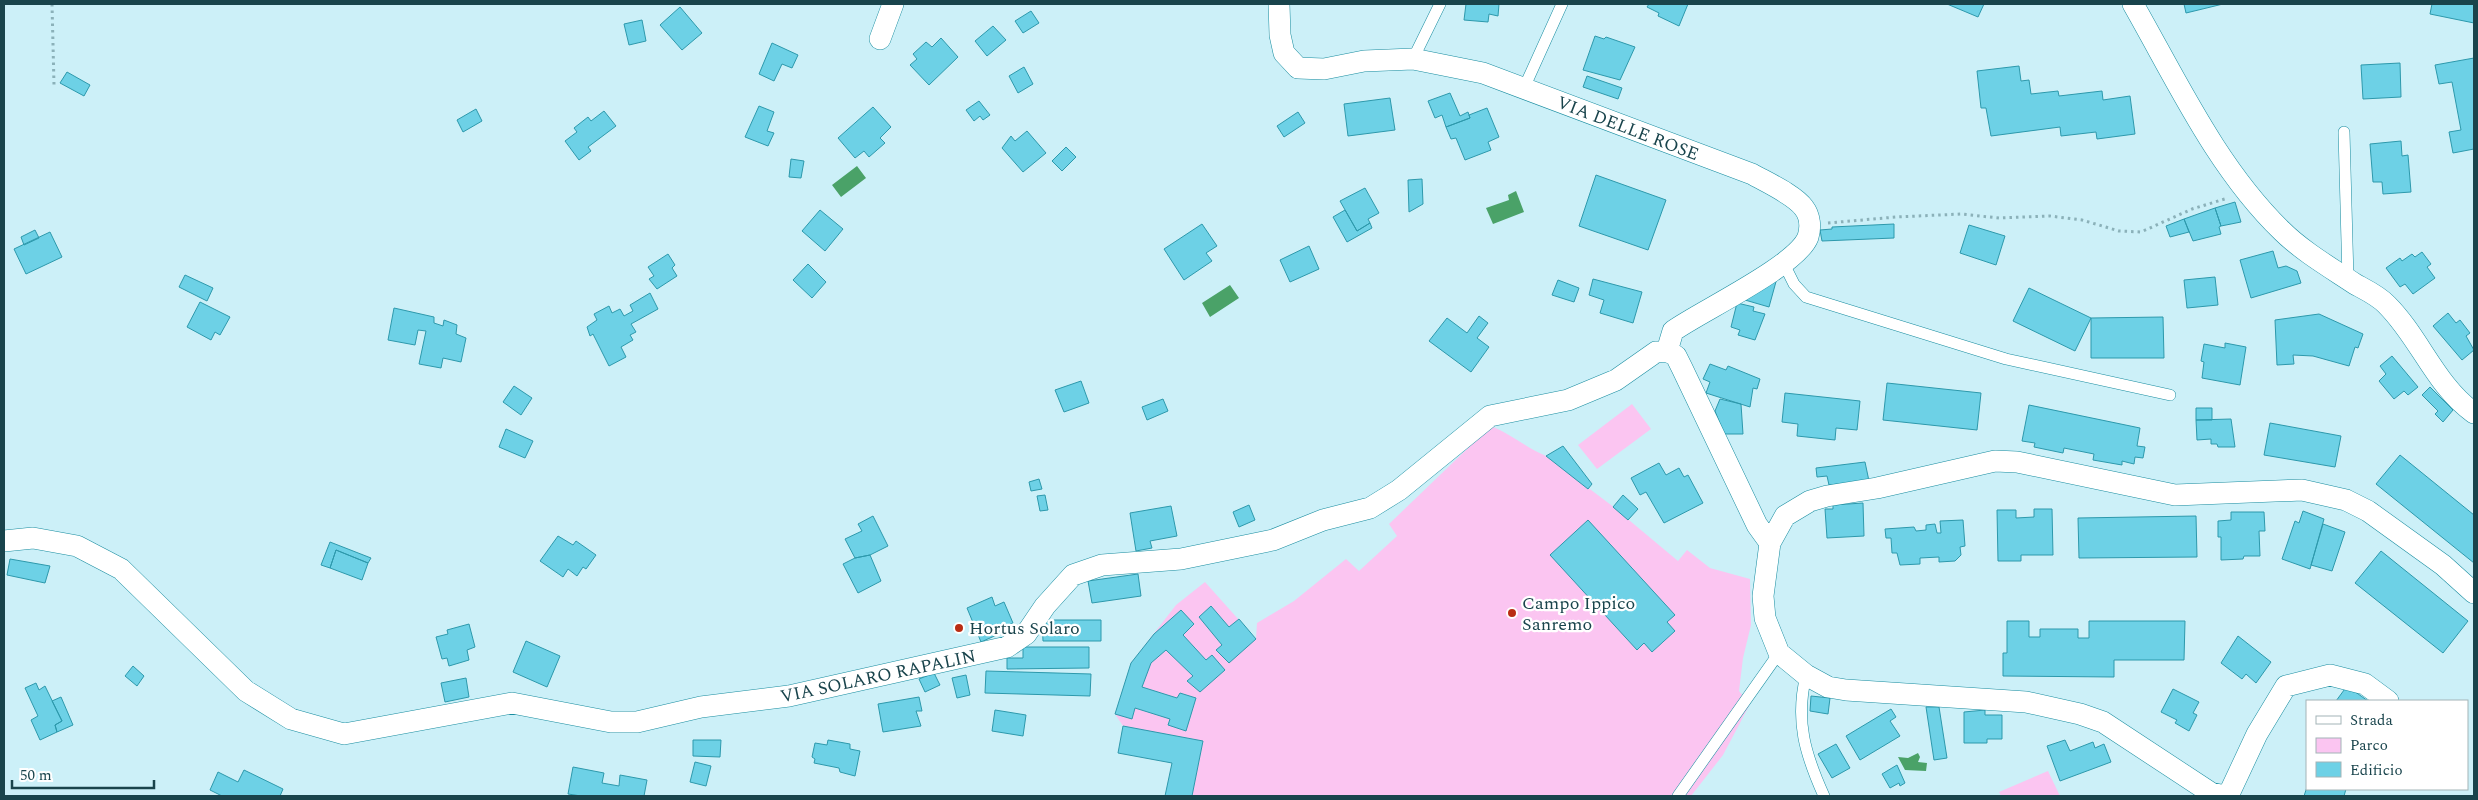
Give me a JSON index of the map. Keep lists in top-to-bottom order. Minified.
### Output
{"streets":{"street":["VIA DELLE ROSE","VIA SOLARO RAPALIN"]},"places":["Campo Ippico Sanremo","Hortus Solaro"],"legend":["Strada","Parco","Edificio"],"scale_bar":"50 m"}
